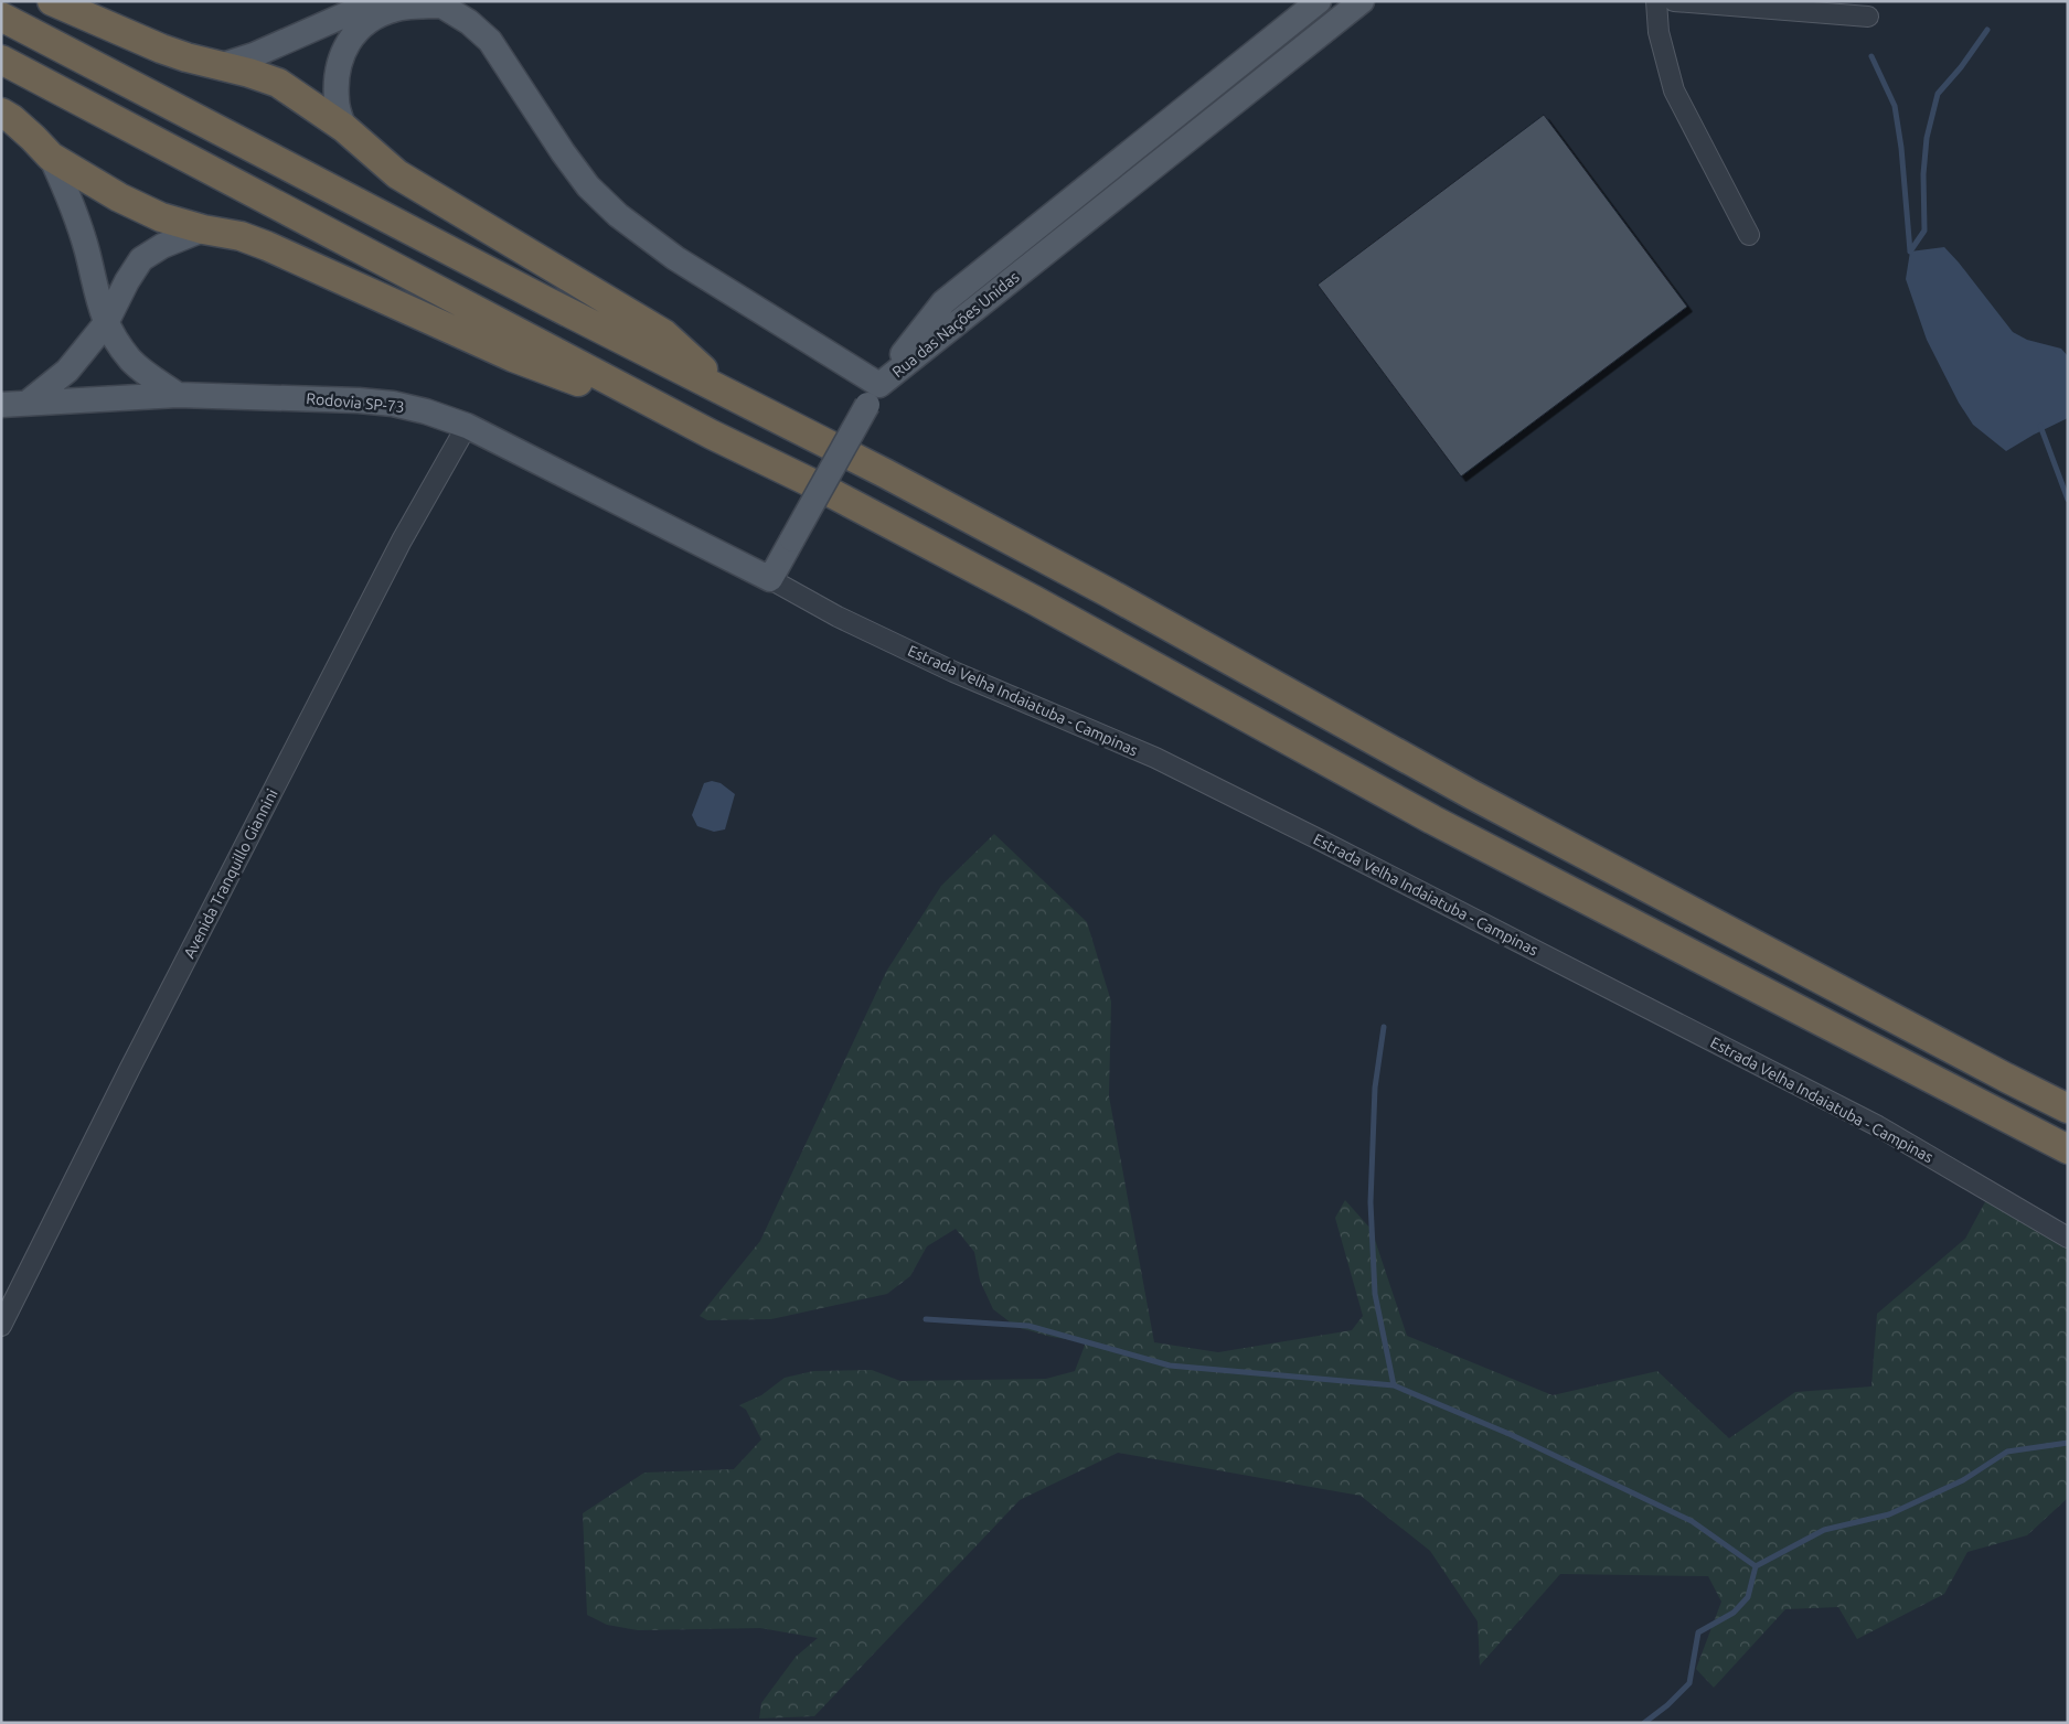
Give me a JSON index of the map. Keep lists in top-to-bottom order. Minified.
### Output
{"streets":{"main road":["Rua das Nações Unidas","Rodovia SP-73"],"street":["Estrada Velha Indaiatuba - Campinas","Avenida Tranquillo Giannini"]},"crossings":[["Rodovia SP-73","Estrada Velha Indaiatuba - Campinas"],["Rodovia SP-73","Avenida Tranquillo Giannini"]]}
